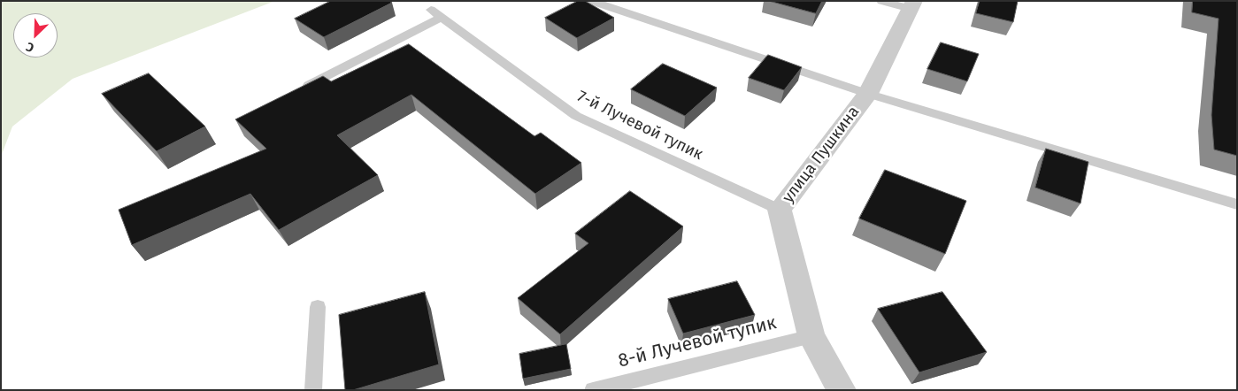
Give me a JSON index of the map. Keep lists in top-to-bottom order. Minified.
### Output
{"streets":{"street":["улица Пушкина"],"lane":["7-й Лучевой тупик","8-й Лучевой тупик"]},"crossings":[["7-й Лучевой тупик","улица Пушкина"],["улица Пушкина","8-й Лучевой тупик"]],"north":"bottom left"}
